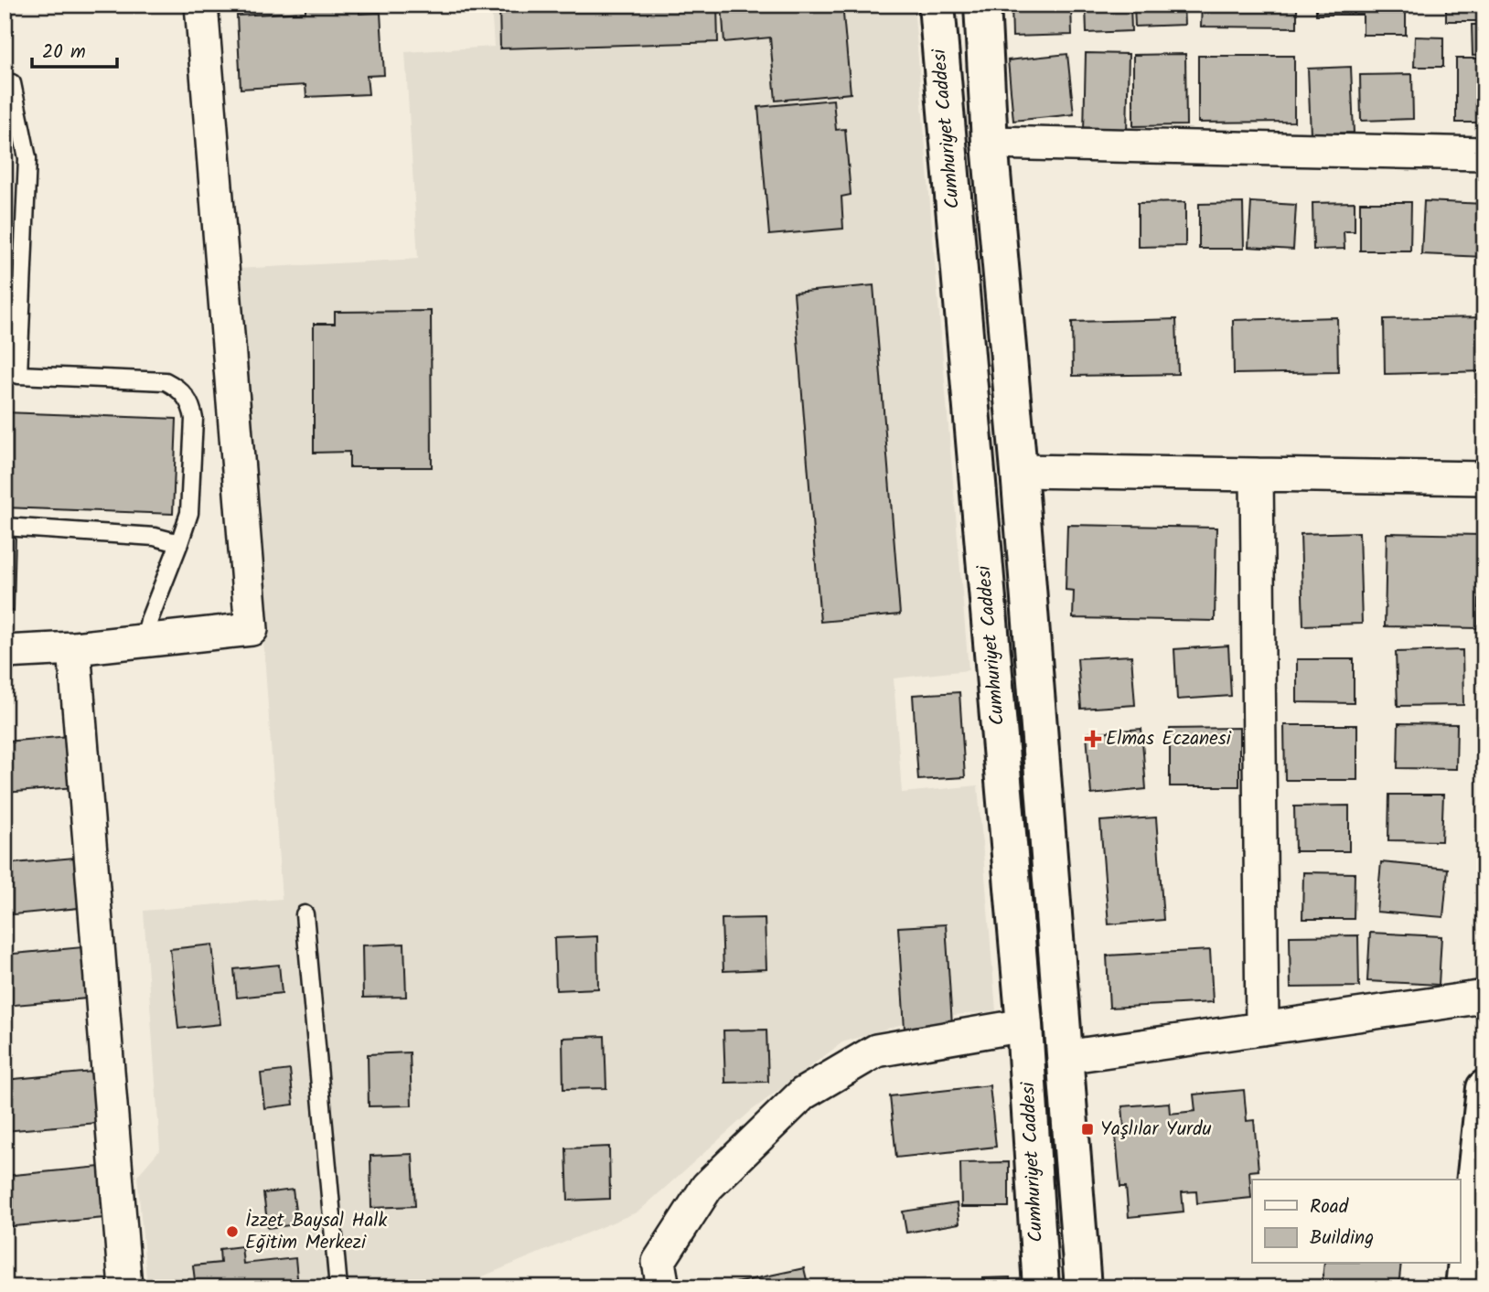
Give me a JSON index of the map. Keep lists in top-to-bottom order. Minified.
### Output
{"streets":{"main road":["Cumhuriyet Caddesi"]},"places":{"health":["Elmas Eczanesi"],"transit":["Yaşlılar Yurdu"],"other":["İzzet Baysal Halk Eğitim Merkezi"]},"legend":["Road","Building"],"scale_bar":"20 m"}
